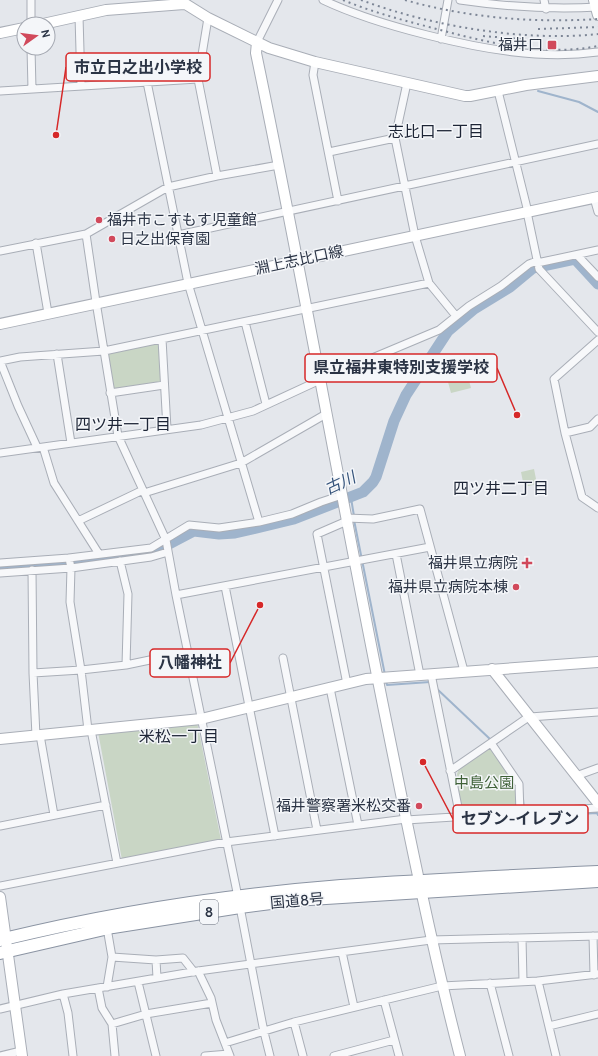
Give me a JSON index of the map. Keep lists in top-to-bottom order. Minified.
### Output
{"streets":{"highway":["国道8号","8"],"street":["淵上志比口線"]},"districts":["志比口一丁目","四ツ井一丁目","四ツ井二丁目","米松一丁目"],"water":["古川"],"parks":["中島公園"],"places":{"transit":["福井口"],"other":["市立日之出小学校","福井市こすもす児童館","日之出保育園","県立福井東特別支援学校","福井県立病院本棟","八幡神社","セブン-イレブン","福井警察署米松交番"],"health":["福井県立病院"]},"north":"right"}
